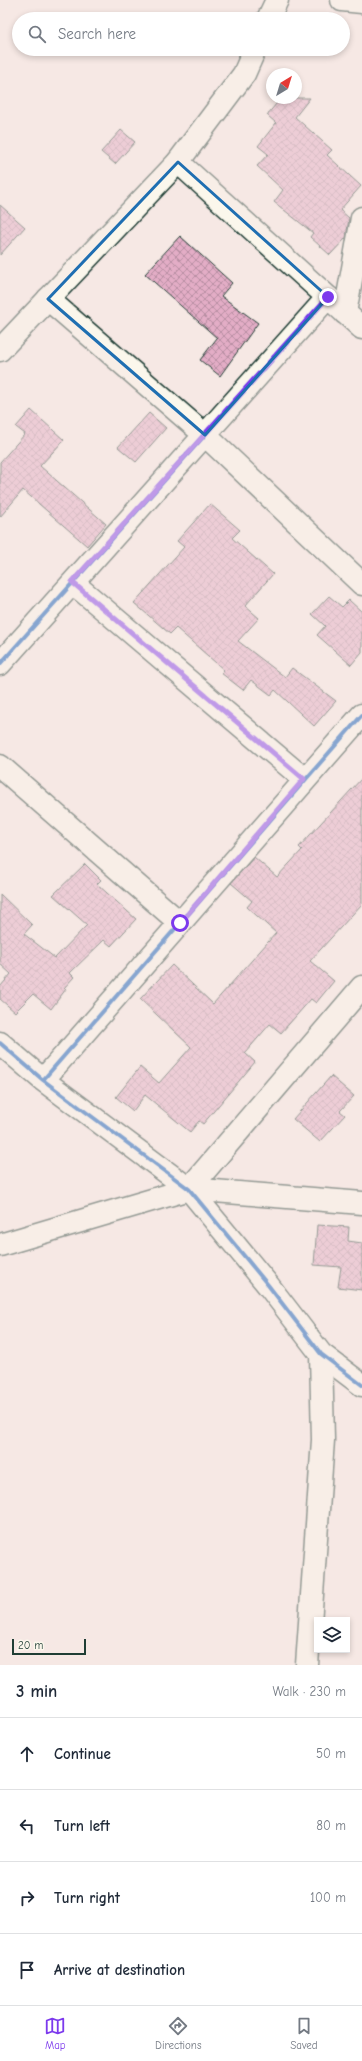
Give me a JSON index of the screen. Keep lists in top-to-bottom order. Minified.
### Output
{"scale_bar":"20 m","north":"top right","page":{"search":"Search here","scale":"20 m","heading":["3 min","Walk · 230 m"],"list":[["Continue","50 m"],["Turn left","80 m"],["Turn right","100 m"],"Arrive at destination"],"nav":["Map","Directions","Saved"]}}
